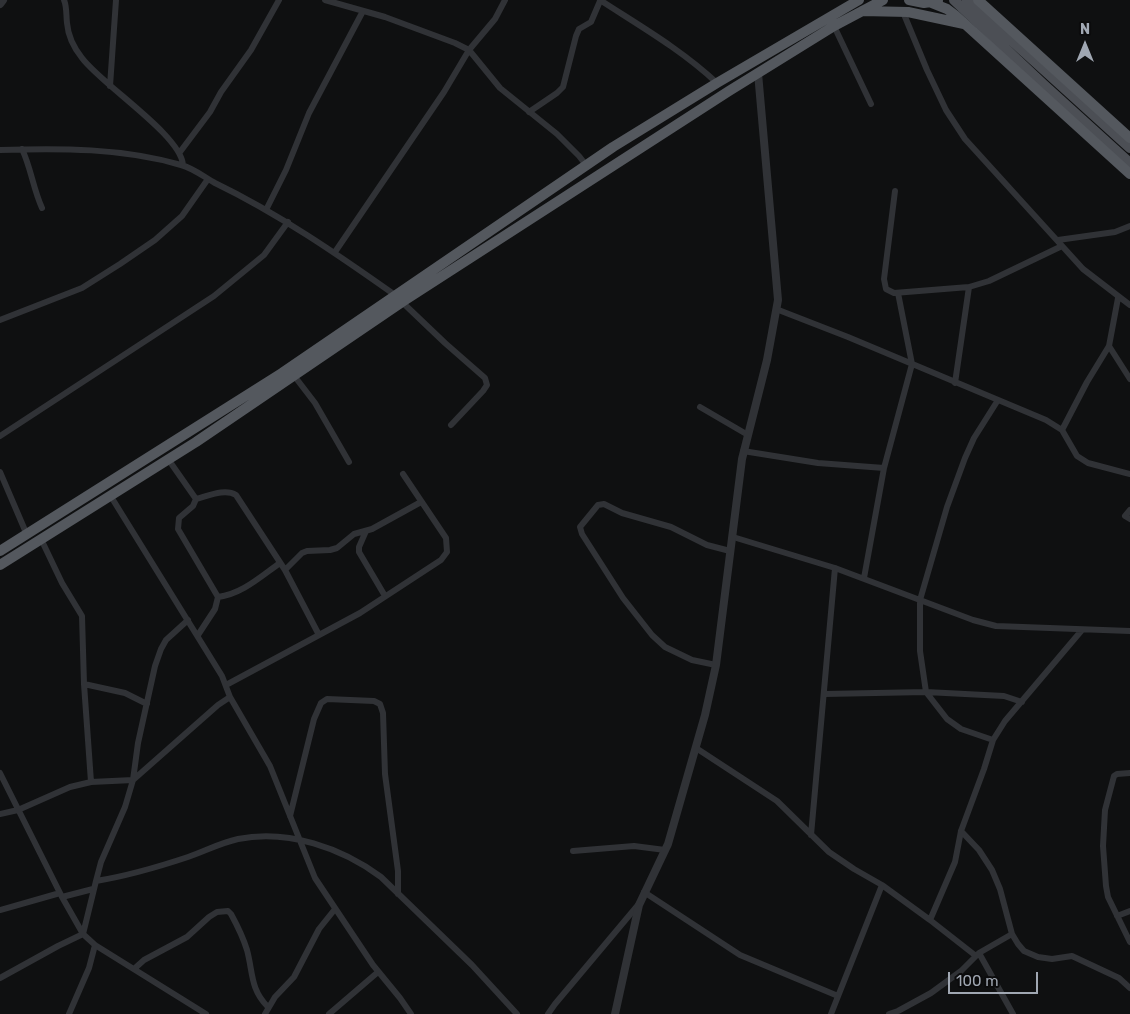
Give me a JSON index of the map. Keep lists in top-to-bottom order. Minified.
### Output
{"scale_bar":"100 m","north":"top"}
